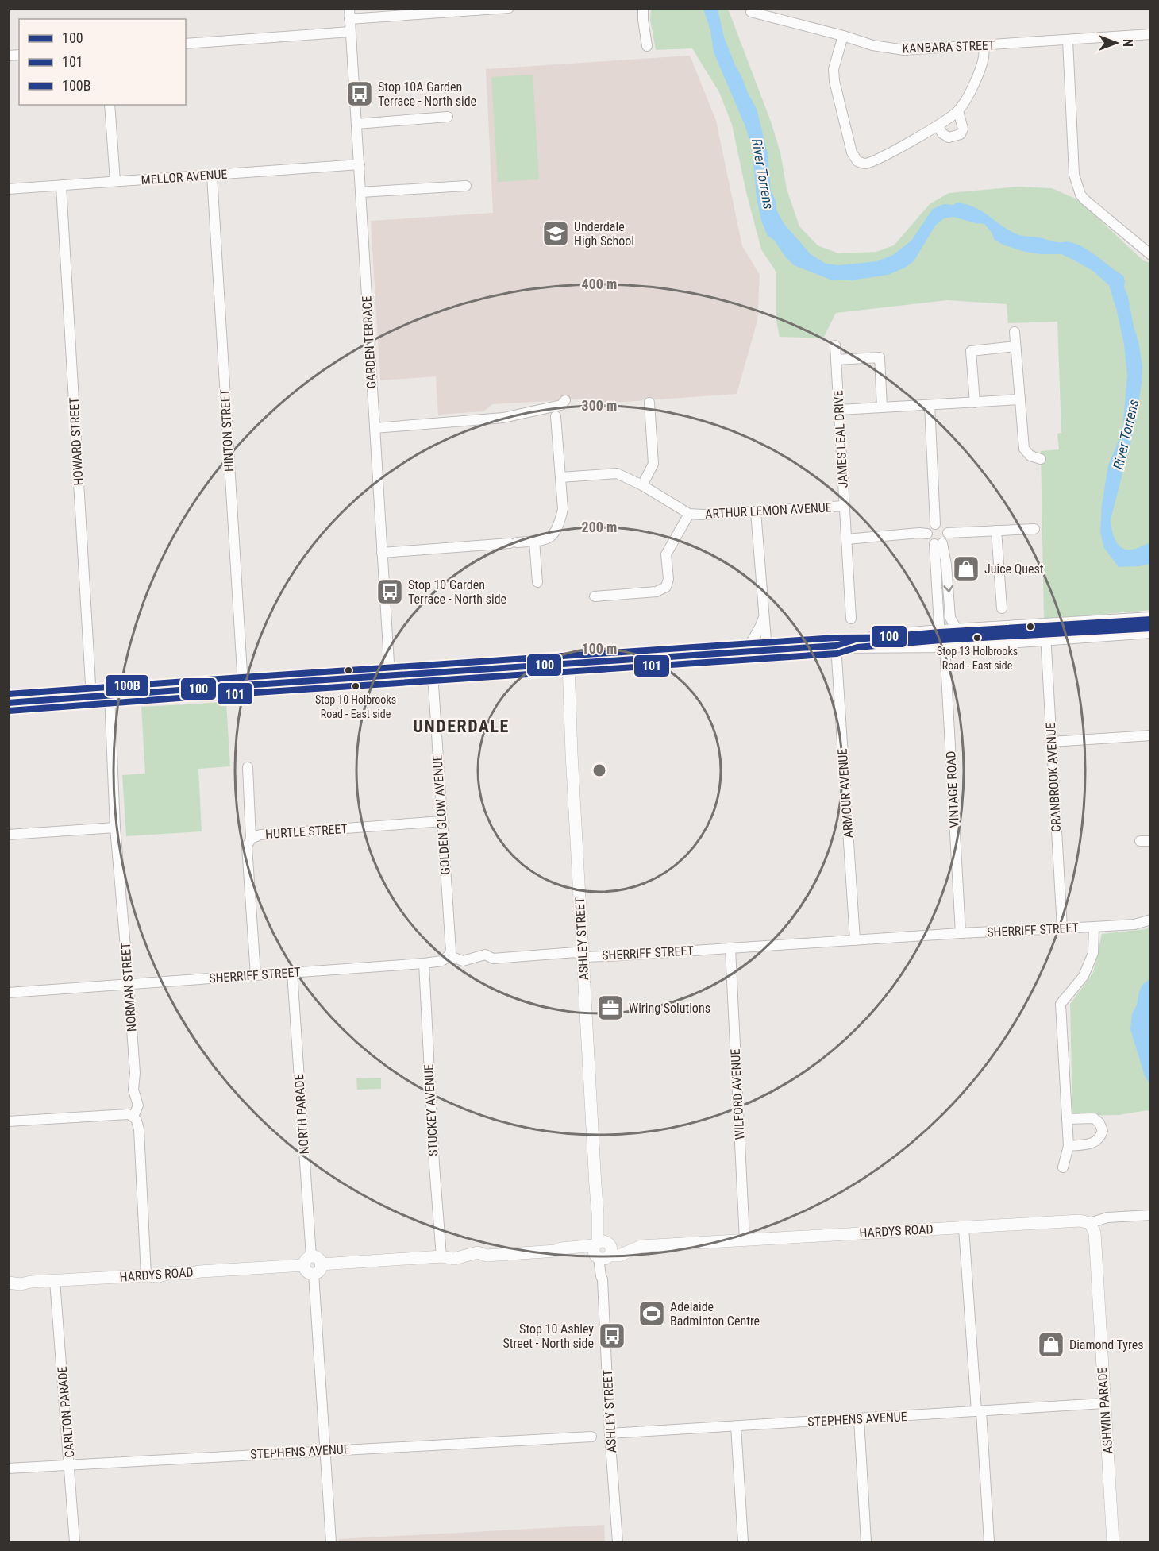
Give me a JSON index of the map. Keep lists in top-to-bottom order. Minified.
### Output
{"streets":{"street":["KANBARA STREET","MELLOR AVENUE","GARDEN TERRACE","HINTON STREET","JAMES LEAL DRIVE","HOWARD STREET","ARTHUR LEMON AVENUE","CRANBROOK AVENUE","VINTAGE ROAD","ARMOUR AVENUE","GOLDEN GLOW AVENUE","HURTLE STREET","SHERRIFF STREET","ASHLEY STREET","NORMAN STREET","WILFORD AVENUE","STUCKEY AVENUE","NORTH PARADE","HARDYS ROAD","ASHWIN PARADE","CARLTON PARADE","STEPHENS AVENUE"]},"crossings":[["MELLOR AVENUE","GARDEN TERRACE"],["MELLOR AVENUE","HINTON STREET"],["MELLOR AVENUE","HOWARD STREET"],["JAMES LEAL DRIVE","ARTHUR LEMON AVENUE"],["CRANBROOK AVENUE","SHERRIFF STREET"],["VINTAGE ROAD","SHERRIFF STREET"],["ARMOUR AVENUE","SHERRIFF STREET"],["GOLDEN GLOW AVENUE","HURTLE STREET"],["GOLDEN GLOW AVENUE","SHERRIFF STREET"],["HURTLE STREET","SHERRIFF STREET"],["SHERRIFF STREET","ASHLEY STREET"],["SHERRIFF STREET","NORMAN STREET"],["SHERRIFF STREET","WILFORD AVENUE"],["SHERRIFF STREET","STUCKEY AVENUE"],["SHERRIFF STREET","NORTH PARADE"],["ASHLEY STREET","HARDYS ROAD"],["ASHLEY STREET","STEPHENS AVENUE"],["NORMAN STREET","HARDYS ROAD"],["WILFORD AVENUE","HARDYS ROAD"],["STUCKEY AVENUE","HARDYS ROAD"],["NORTH PARADE","HARDYS ROAD"],["HARDYS ROAD","ASHWIN PARADE"],["HARDYS ROAD","CARLTON PARADE"],["ASHWIN PARADE","STEPHENS AVENUE"],["CARLTON PARADE","STEPHENS AVENUE"]],"districts":["UNDERDALE"],"water":["River Torrens"],"places":{"bus stop":["Stop 10A Garden Terrace - North side","Stop 10 Garden Terrace - North side","Stop 10 Ashley Street - North side"],"school or university":["Underdale High School"],"shop":["Juice Quest","Diamond Tyres"],"other":["Stop 13 Holbrooks Road - East side","Stop 10 Holbrooks Road - East side"],"office":["Wiring Solutions"],"sports":["Adelaide Badminton Centre"]},"lines":["transit line 100","transit line 100B","transit line 101"],"legend":["100","101","100B"],"north":"right","rings":["400 m","300 m","200 m","100 m"]}
